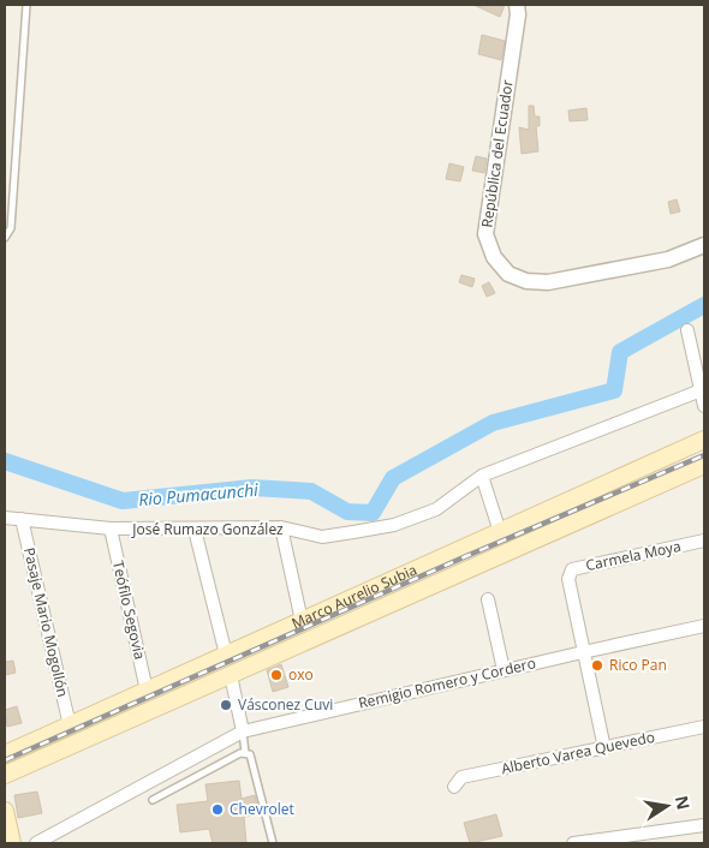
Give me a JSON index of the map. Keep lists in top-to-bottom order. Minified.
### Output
{"streets":{"main road":["Marco Aurelio Subia"],"street":["República del Ecuador","José Rumazo González","Carmela Moya","Teófilo Segovia","Pasaje Mario Mogollón","Remigio Romero y Cordero","Alberto Varea Quevedo"]},"crossings":[["José Rumazo González","Teófilo Segovia"],["José Rumazo González","Pasaje Mario Mogollón"],["Carmela Moya","Remigio Romero y Cordero"],["Marco Aurelio Subia","Teófilo Segovia"],["Marco Aurelio Subia","Pasaje Mario Mogollón"]],"water":["Rio Pumacunchi"],"places":["Rico Pan","oxo","Vásconez Cuvi","Chevrolet"],"north":"right"}
